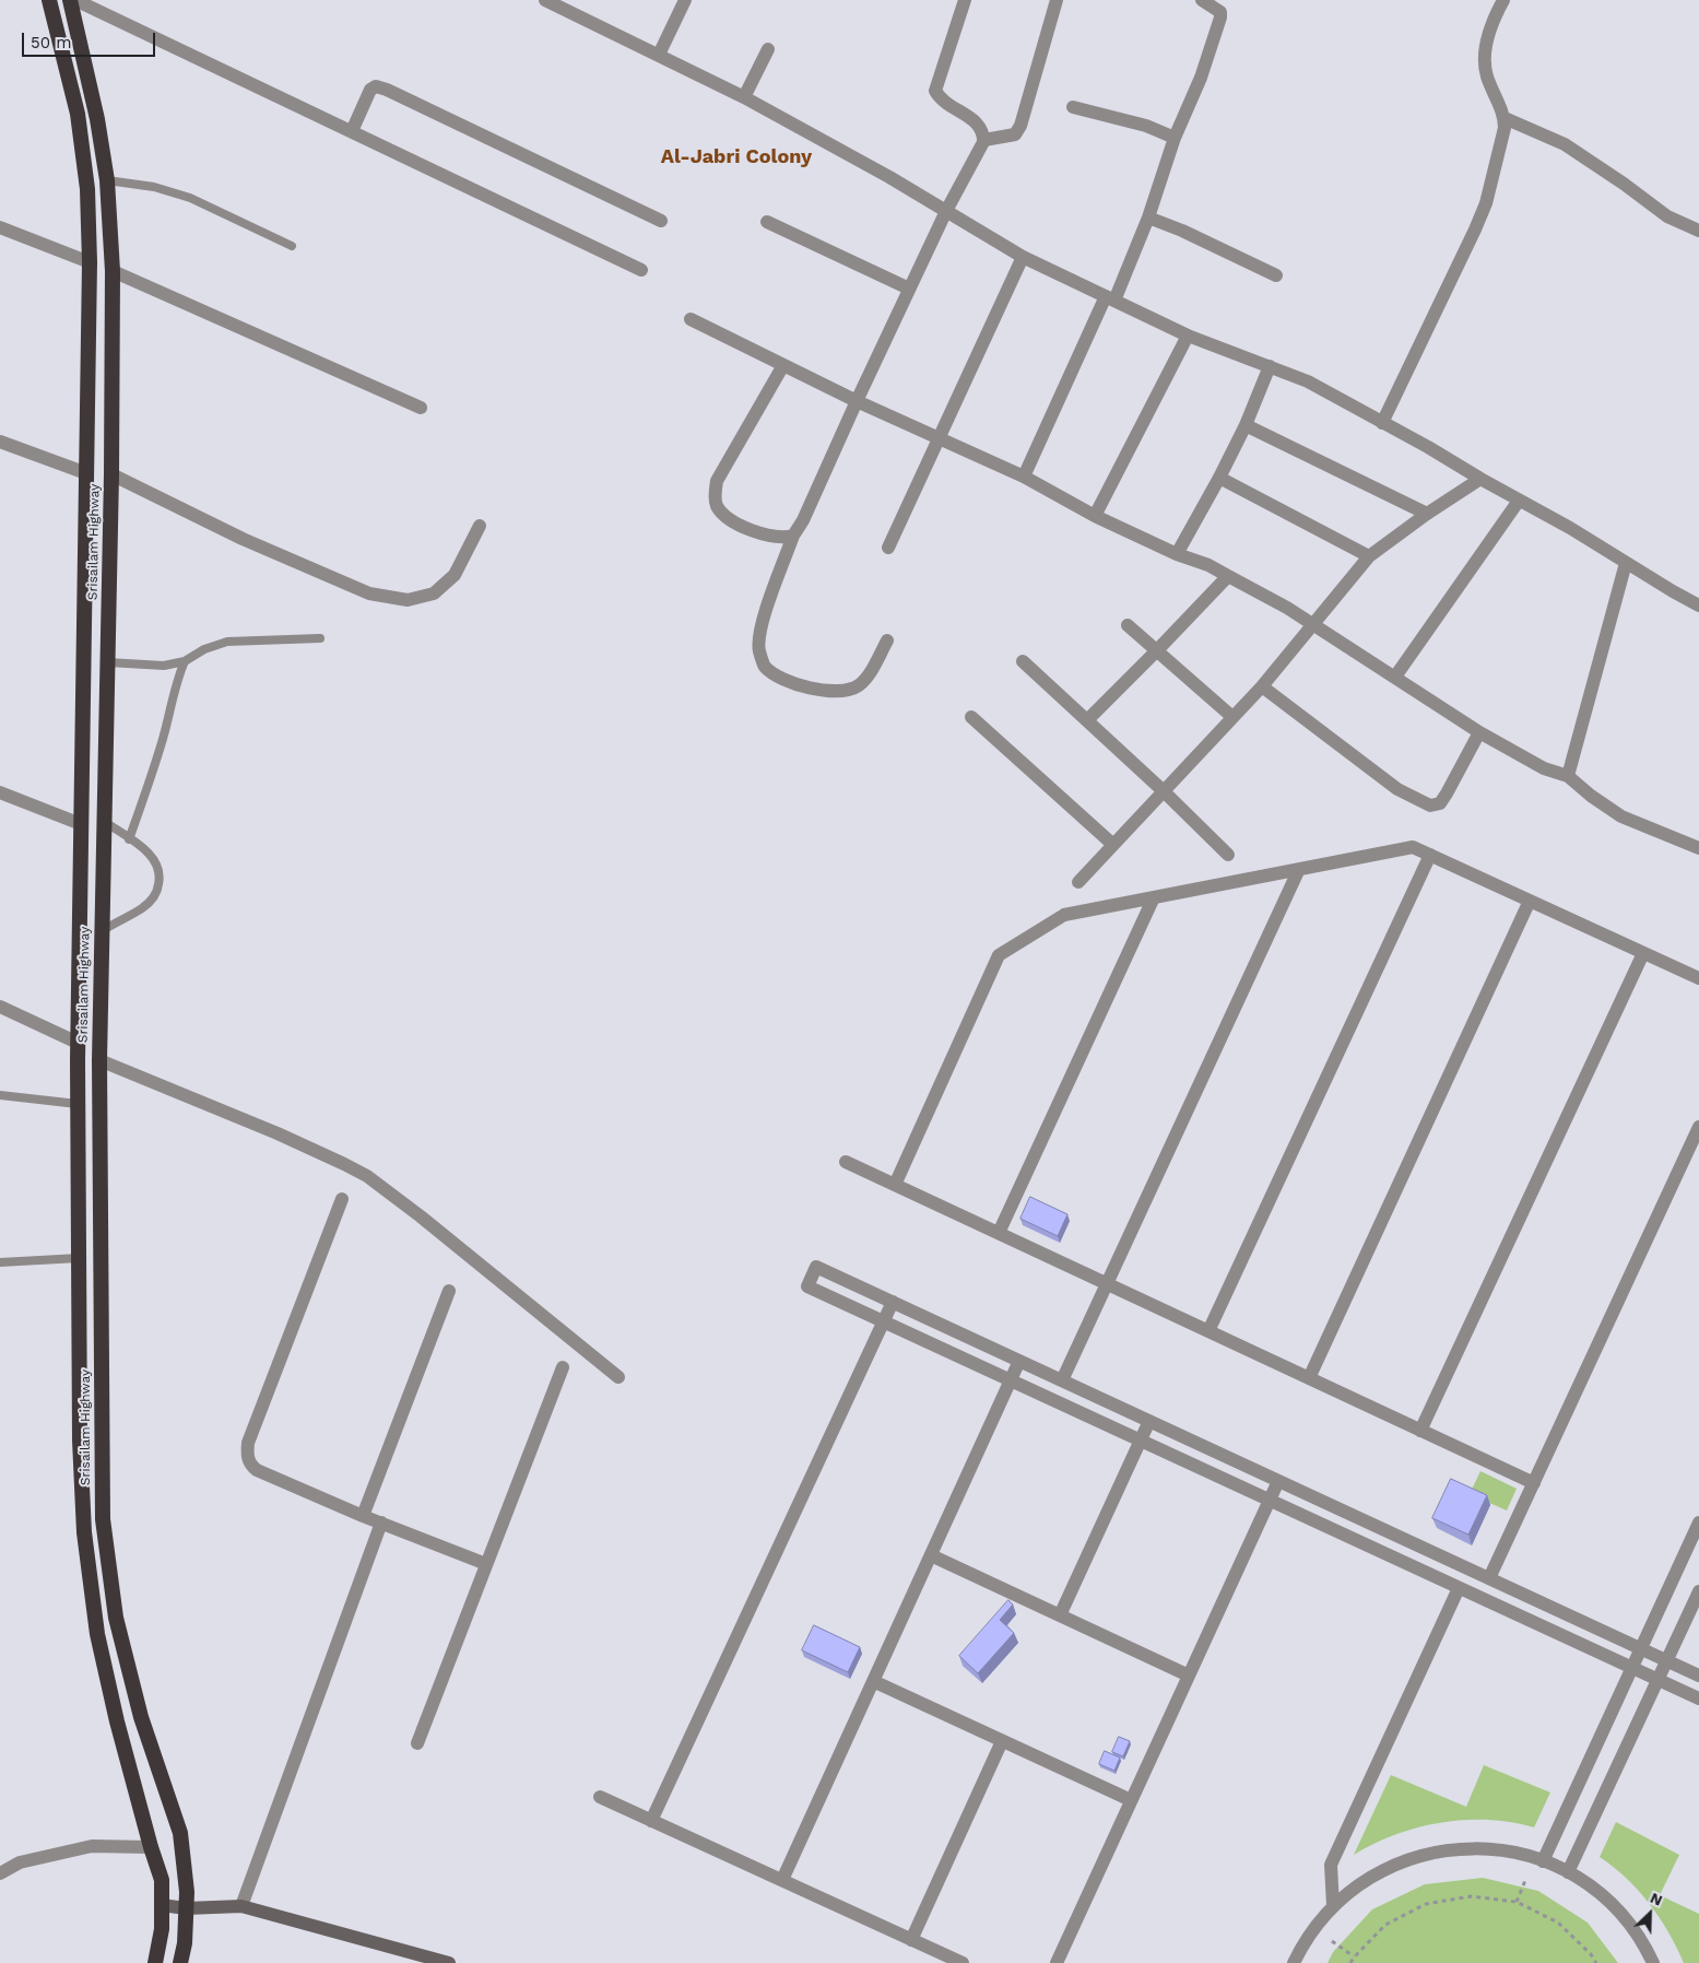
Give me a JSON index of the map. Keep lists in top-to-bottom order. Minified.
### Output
{"streets":{"highway":["Srisailam Highway"]},"districts":["Al-Jabri Colony"],"scale_bar":"50 m","north":"top right"}
